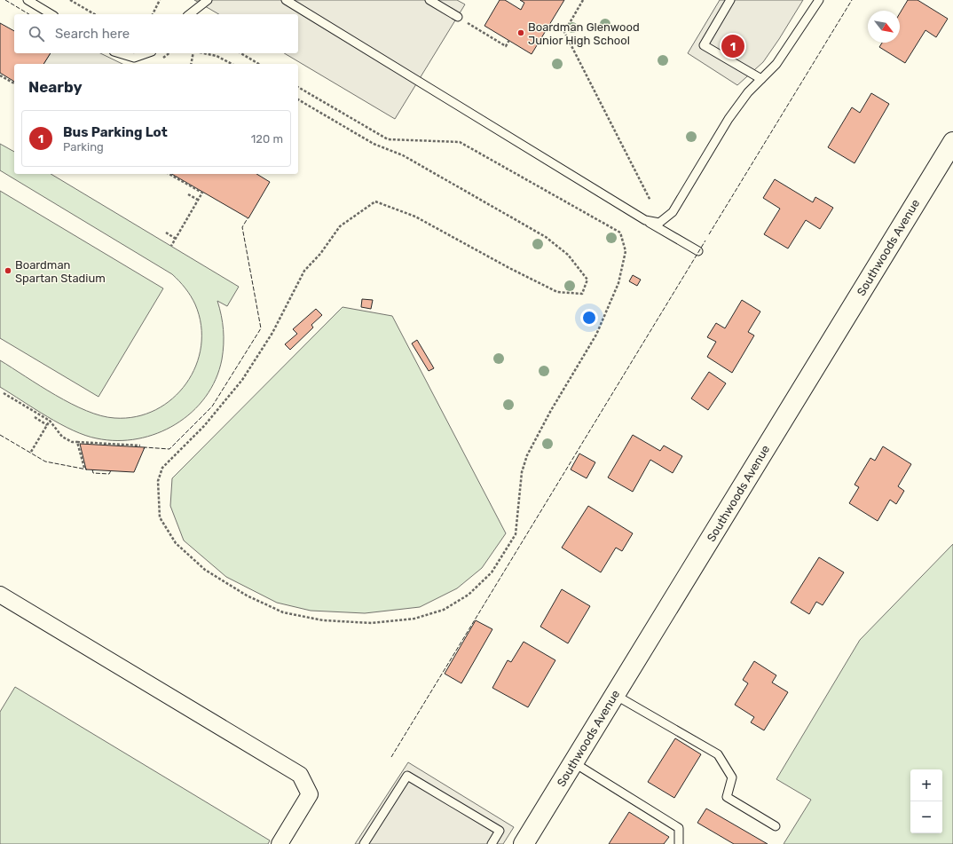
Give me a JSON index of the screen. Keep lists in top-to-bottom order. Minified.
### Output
{"streets":{"street":["Southwoods Avenue"]},"places":["Boardman Glenwood Junior High School","Boardman Spartan Stadium"],"north":"bottom right","page":{"search":"Search here","pins":"1","heading":"Nearby","list":[{"mark":"1","name":"Bus Parking Lot","note":"Parking","value":"120 m"}],"map_buttons":["+","−"]}}
